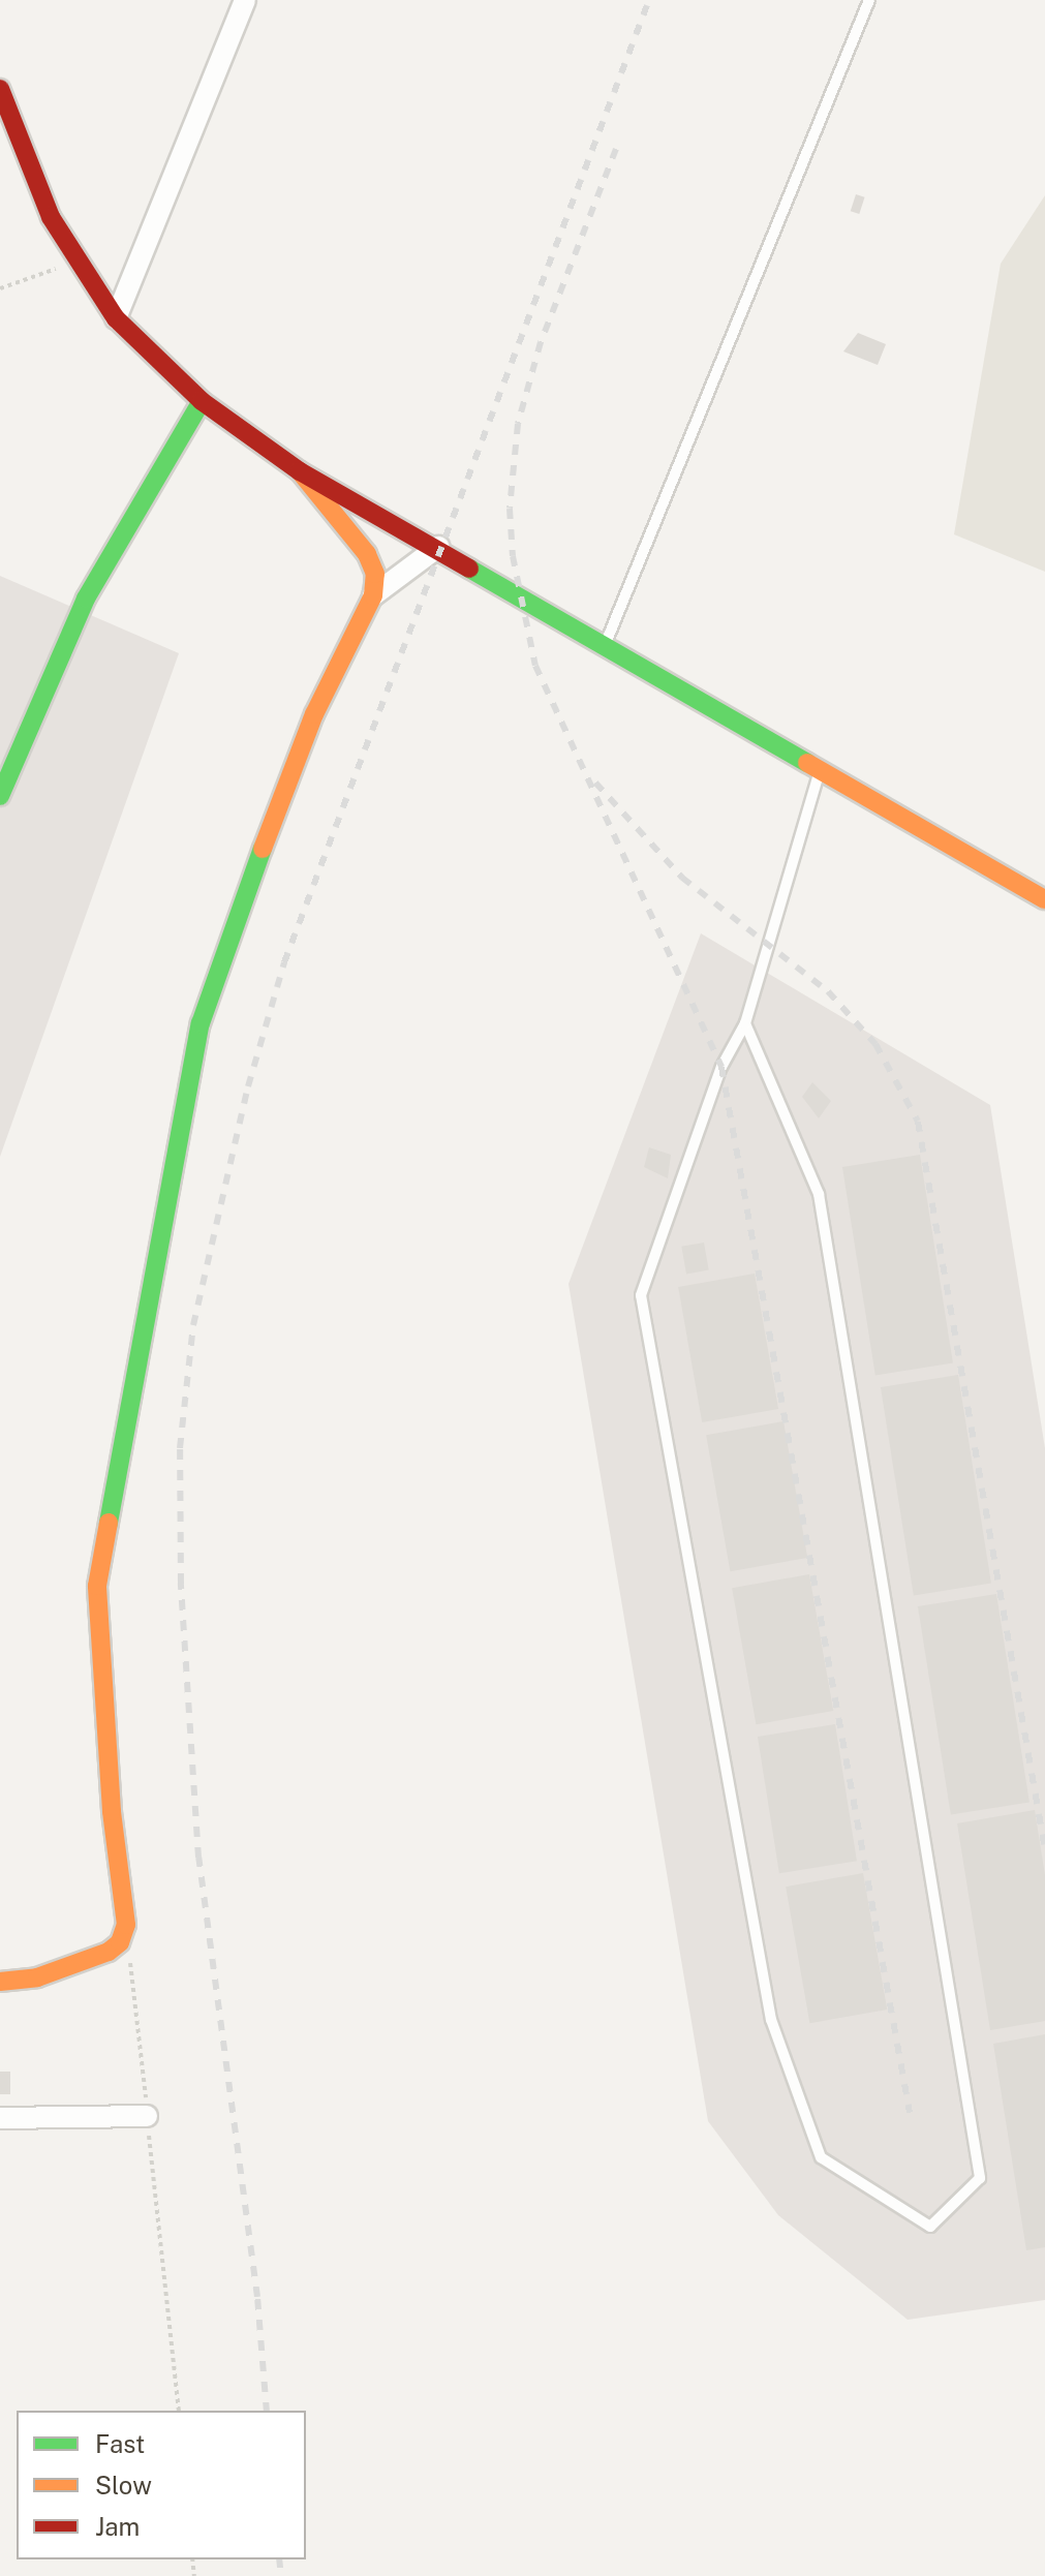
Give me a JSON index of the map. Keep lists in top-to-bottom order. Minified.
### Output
{"legend":["Fast","Slow","Jam"]}
